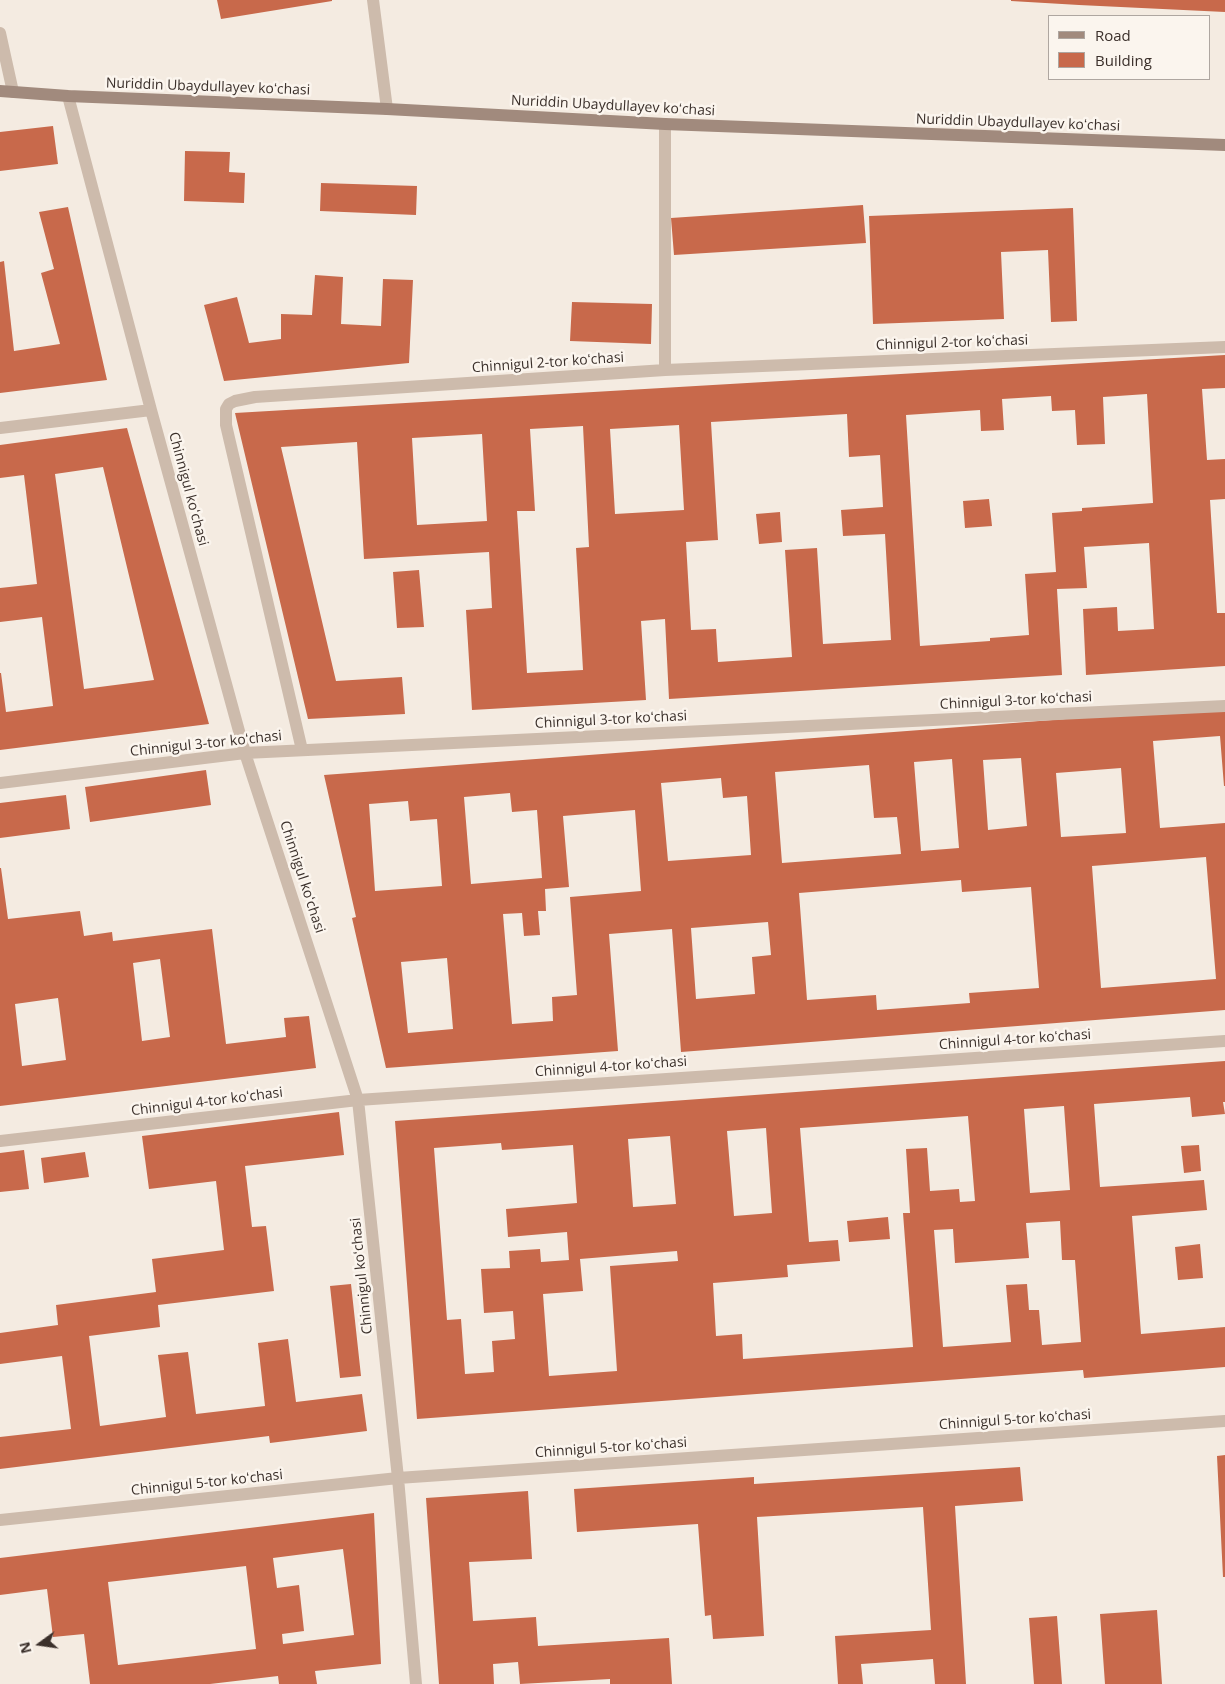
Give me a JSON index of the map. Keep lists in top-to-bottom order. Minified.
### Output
{"streets":{"main road":["Nuriddin Ubaydullayev koʻchasi"],"street":["Chinnigul 2-tor koʻchasi","Chinnigul koʻchasi","Chinnigul 3-tor koʻchasi","Chinnigul 4-tor koʻchasi","Chinnigul 5-tor koʻchasi"]},"crossings":[["Nuriddin Ubaydullayev koʻchasi","Chinnigul koʻchasi"],["Chinnigul 2-tor koʻchasi","Chinnigul 3-tor koʻchasi"],["Chinnigul koʻchasi","Chinnigul 3-tor koʻchasi"],["Chinnigul koʻchasi","Chinnigul 4-tor koʻchasi"],["Chinnigul koʻchasi","Chinnigul 5-tor koʻchasi"]],"legend":["Road","Building"],"north":"left"}
